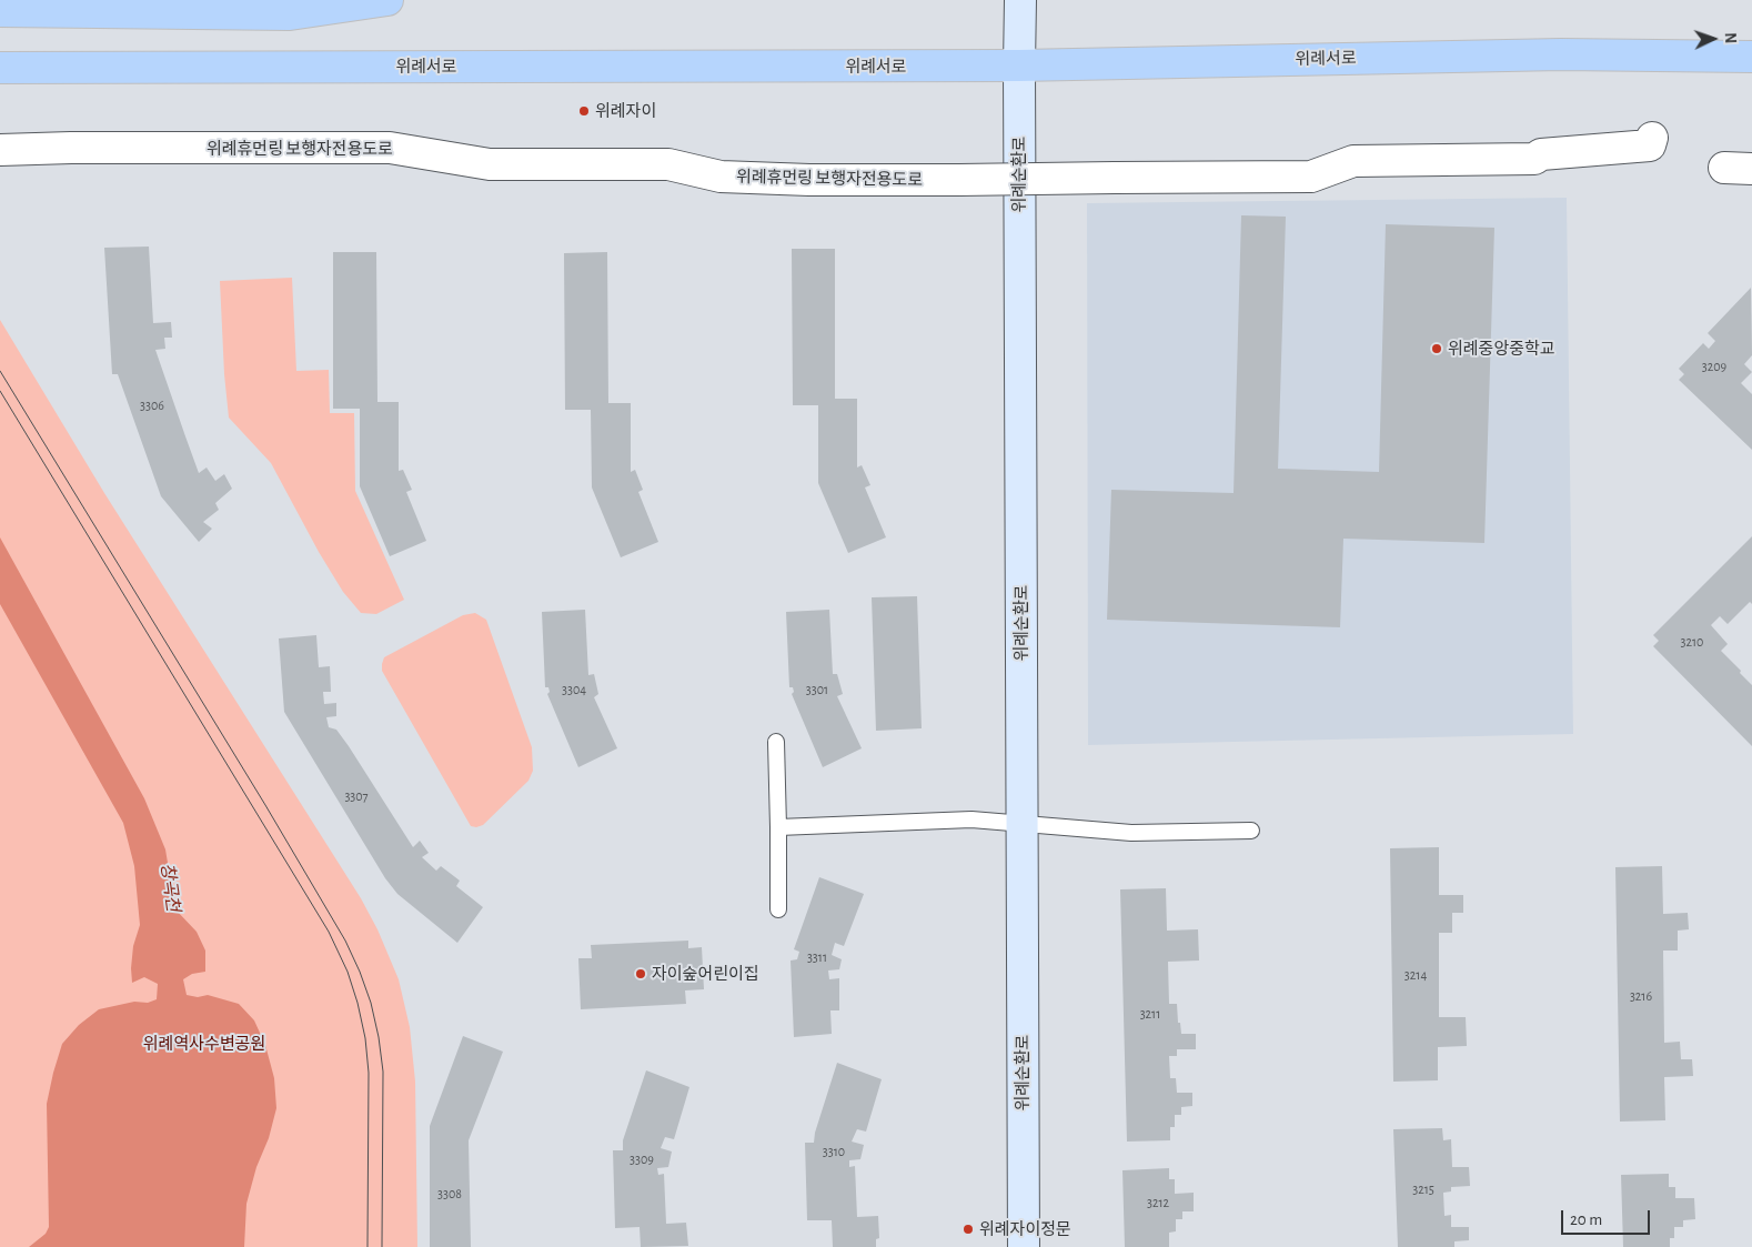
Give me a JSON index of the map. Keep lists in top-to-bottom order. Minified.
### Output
{"streets":{"main road":["위례서로"],"street":["위례휴먼링 보행자전용도로","위례순환로"]},"crossings":[["위례서로","위례순환로"]],"water":["창곡천"],"parks":["위례역사수변공원"],"places":["위례자이","위례중앙중학교","자이숲어린이집","위례자이정문"],"house_numbers":["3209","3306","3210","3304","3301","3307","3311","3214","3216","3211","3310","3309","3215","3308","3212"],"scale_bar":"20 m","north":"right"}
